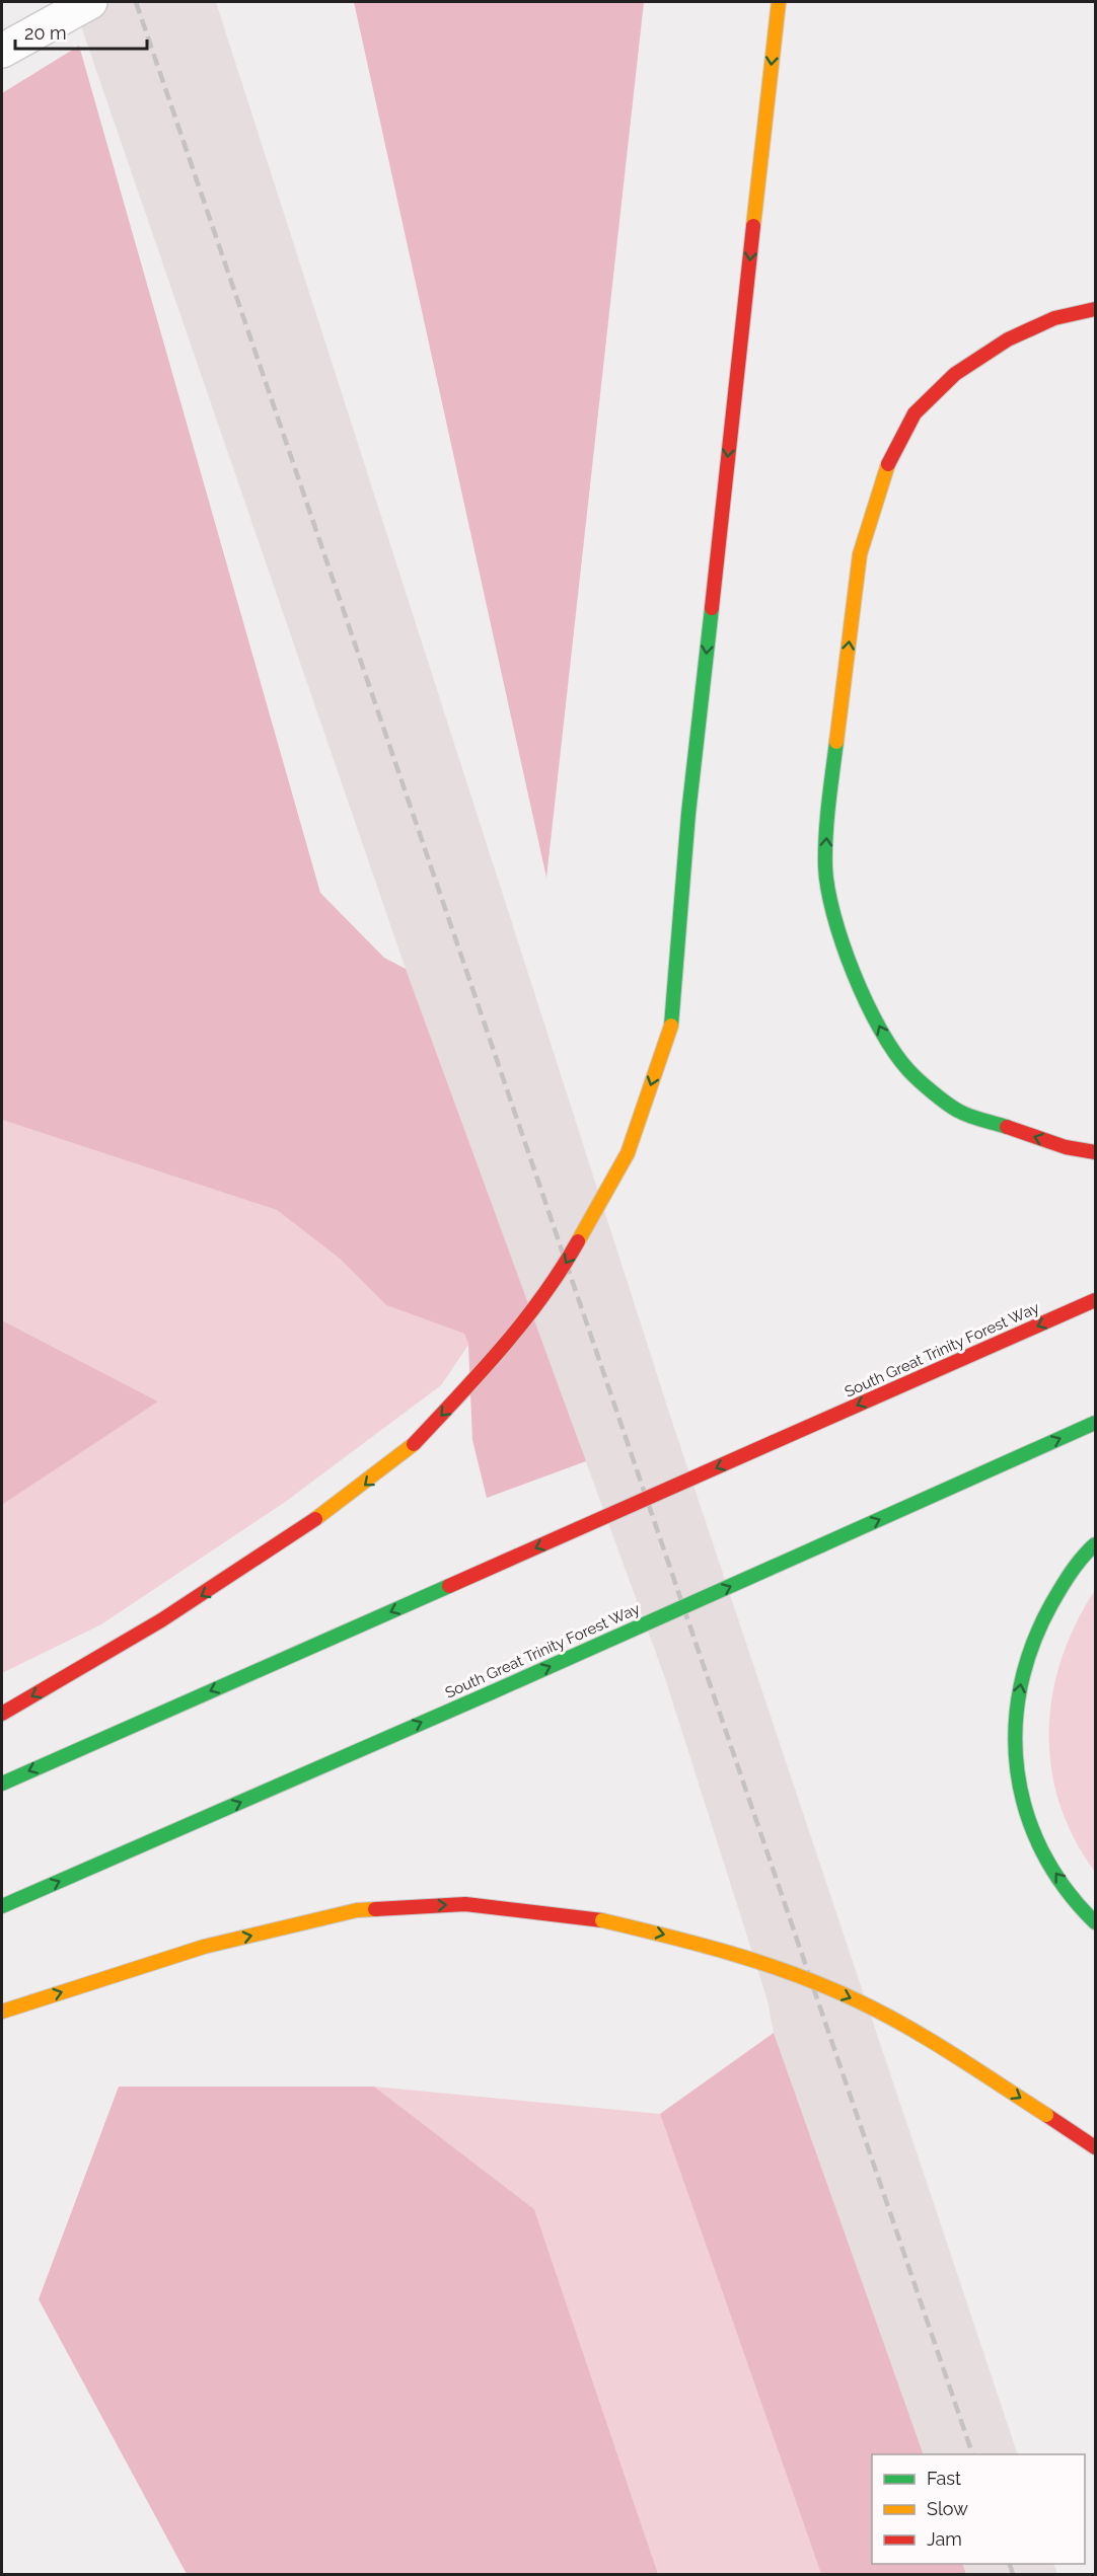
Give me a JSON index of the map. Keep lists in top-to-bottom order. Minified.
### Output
{"streets":{"main road":["South Great Trinity Forest Way"]},"legend":["Fast","Slow","Jam"],"scale_bar":"20 m"}
